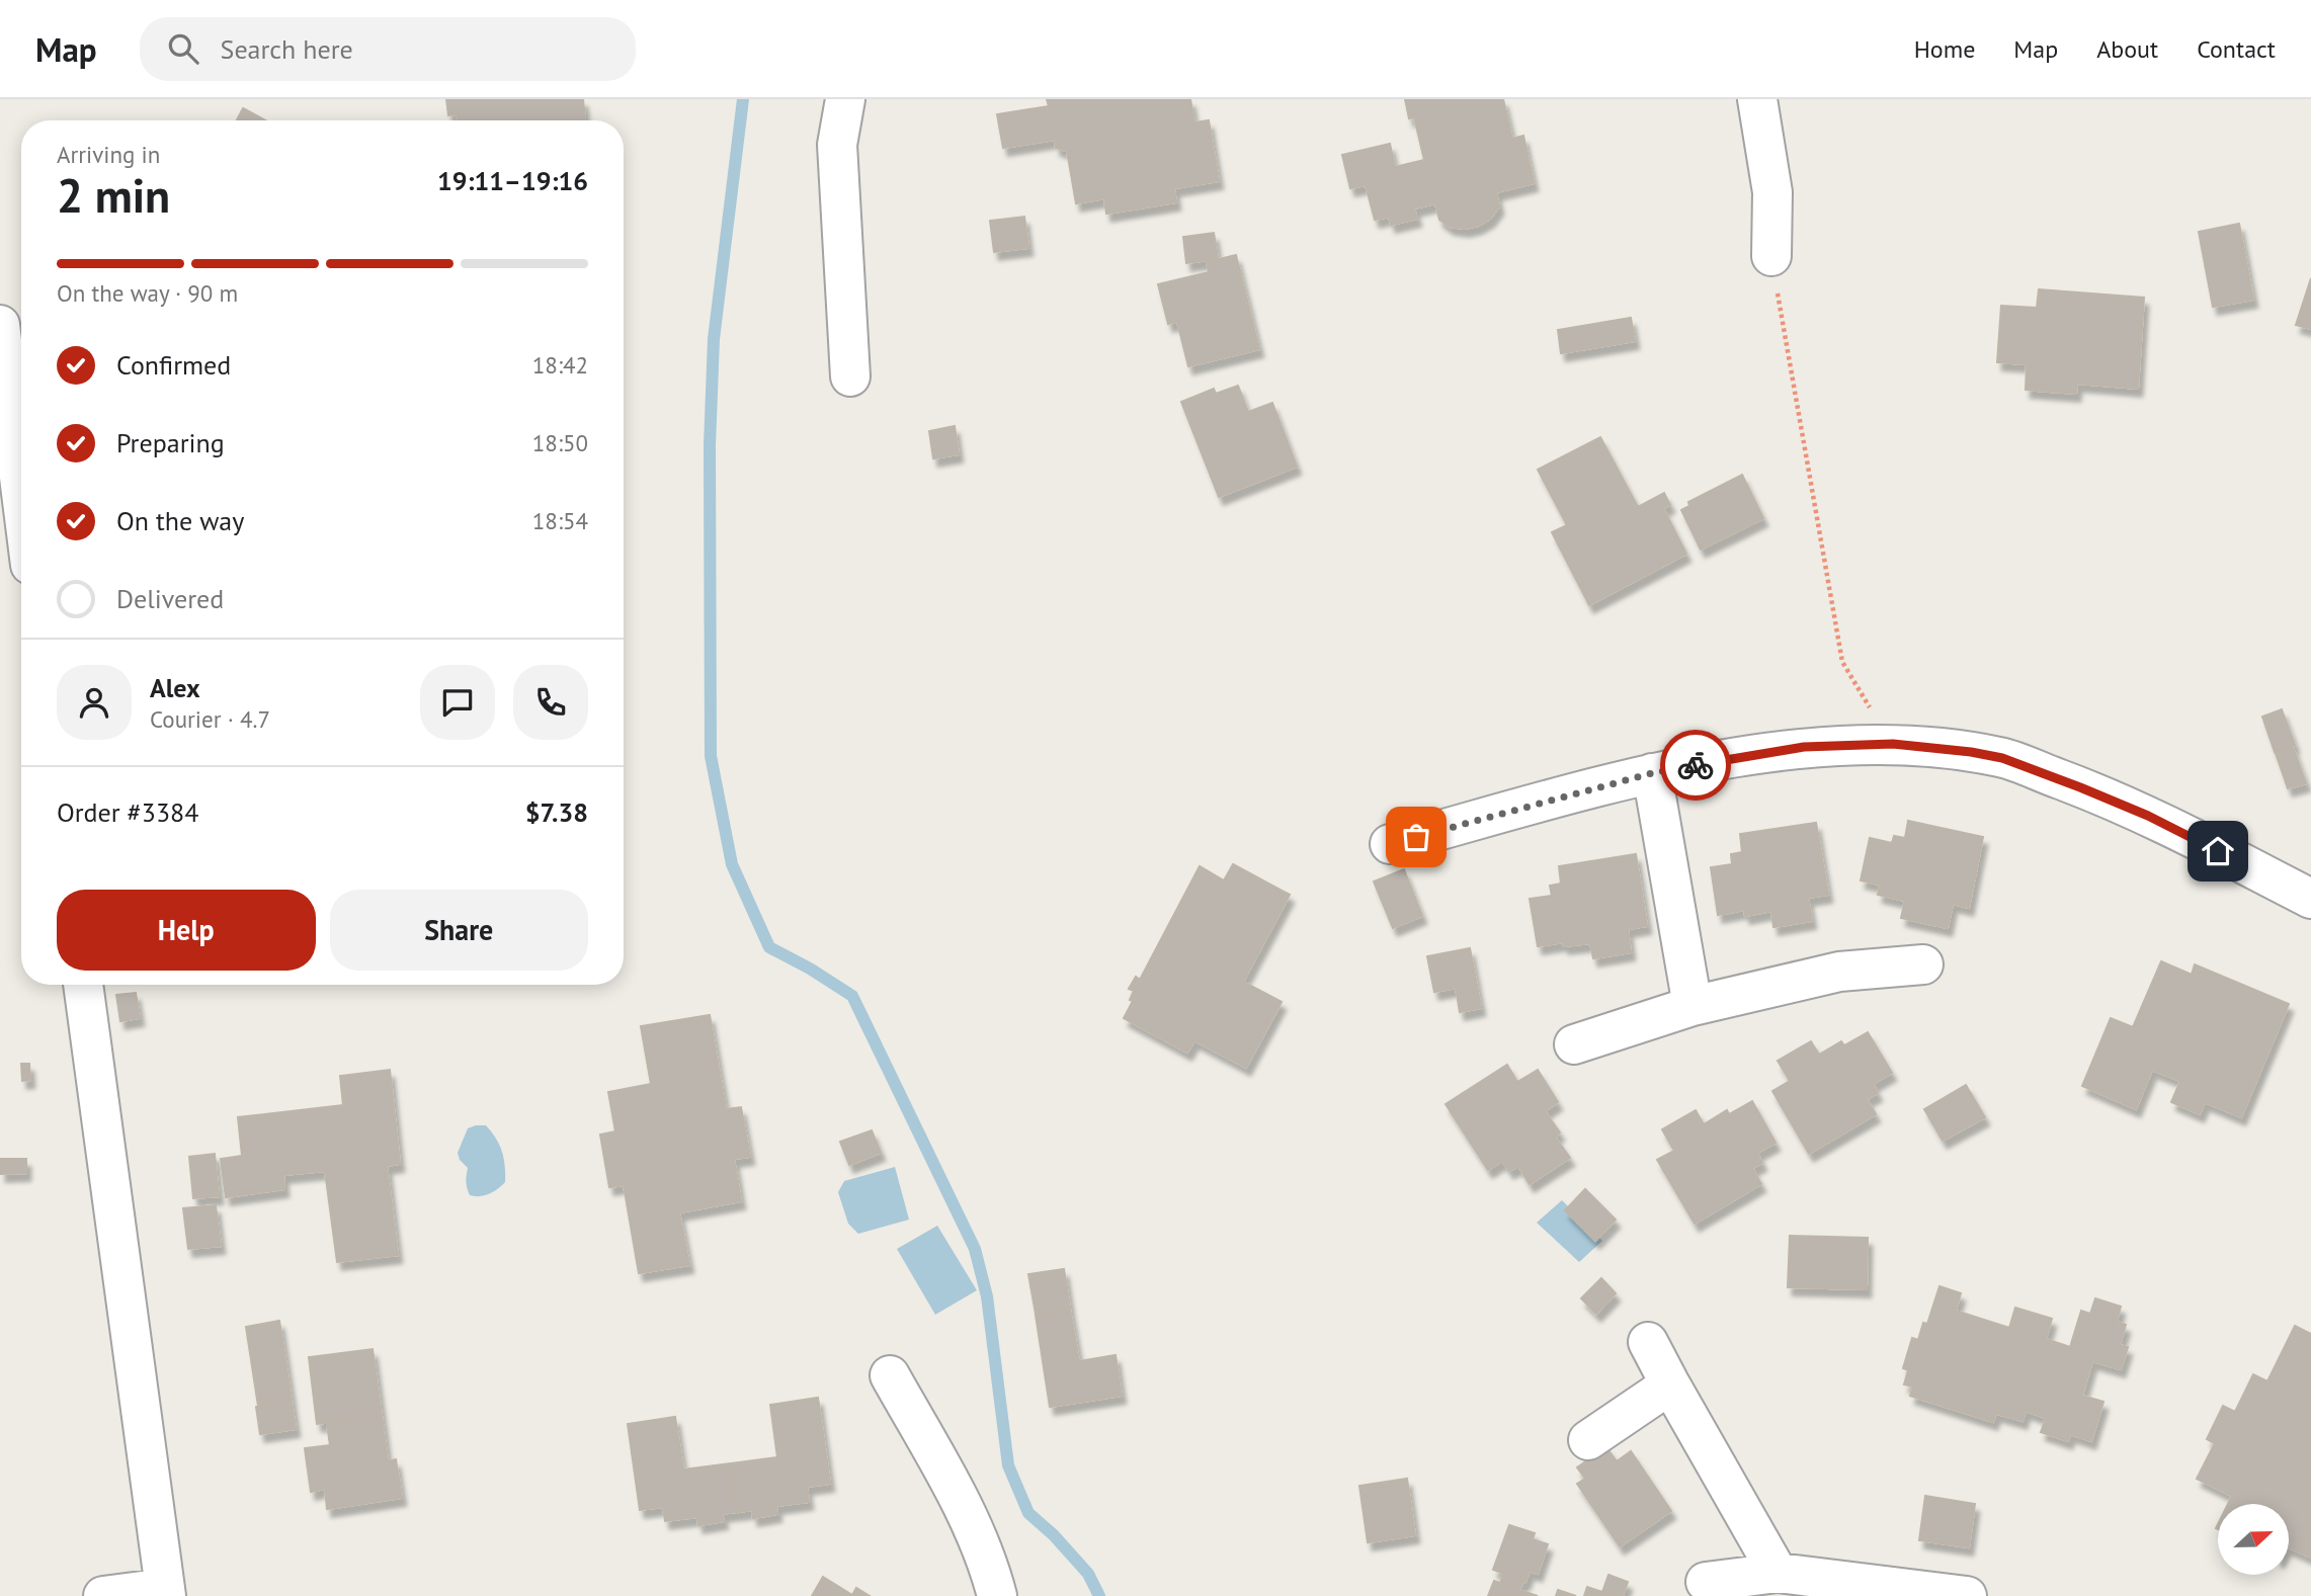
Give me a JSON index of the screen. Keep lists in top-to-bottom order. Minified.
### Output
{"north":"right","page":{"header":"Map","search":"Search here","nav":["Home","Map","About","Contact"],"heading":["2 min","Arriving in","19:11–19:16"],"panel":["Alex","Courier · 4.7","Order #3384","$7.38"],"bar":"On the way · 90 m","list":[["Confirmed","18:42"],["Preparing","18:50"],["On the way","18:54"],"Delivered"],"buttons":["Help","Share"]}}
